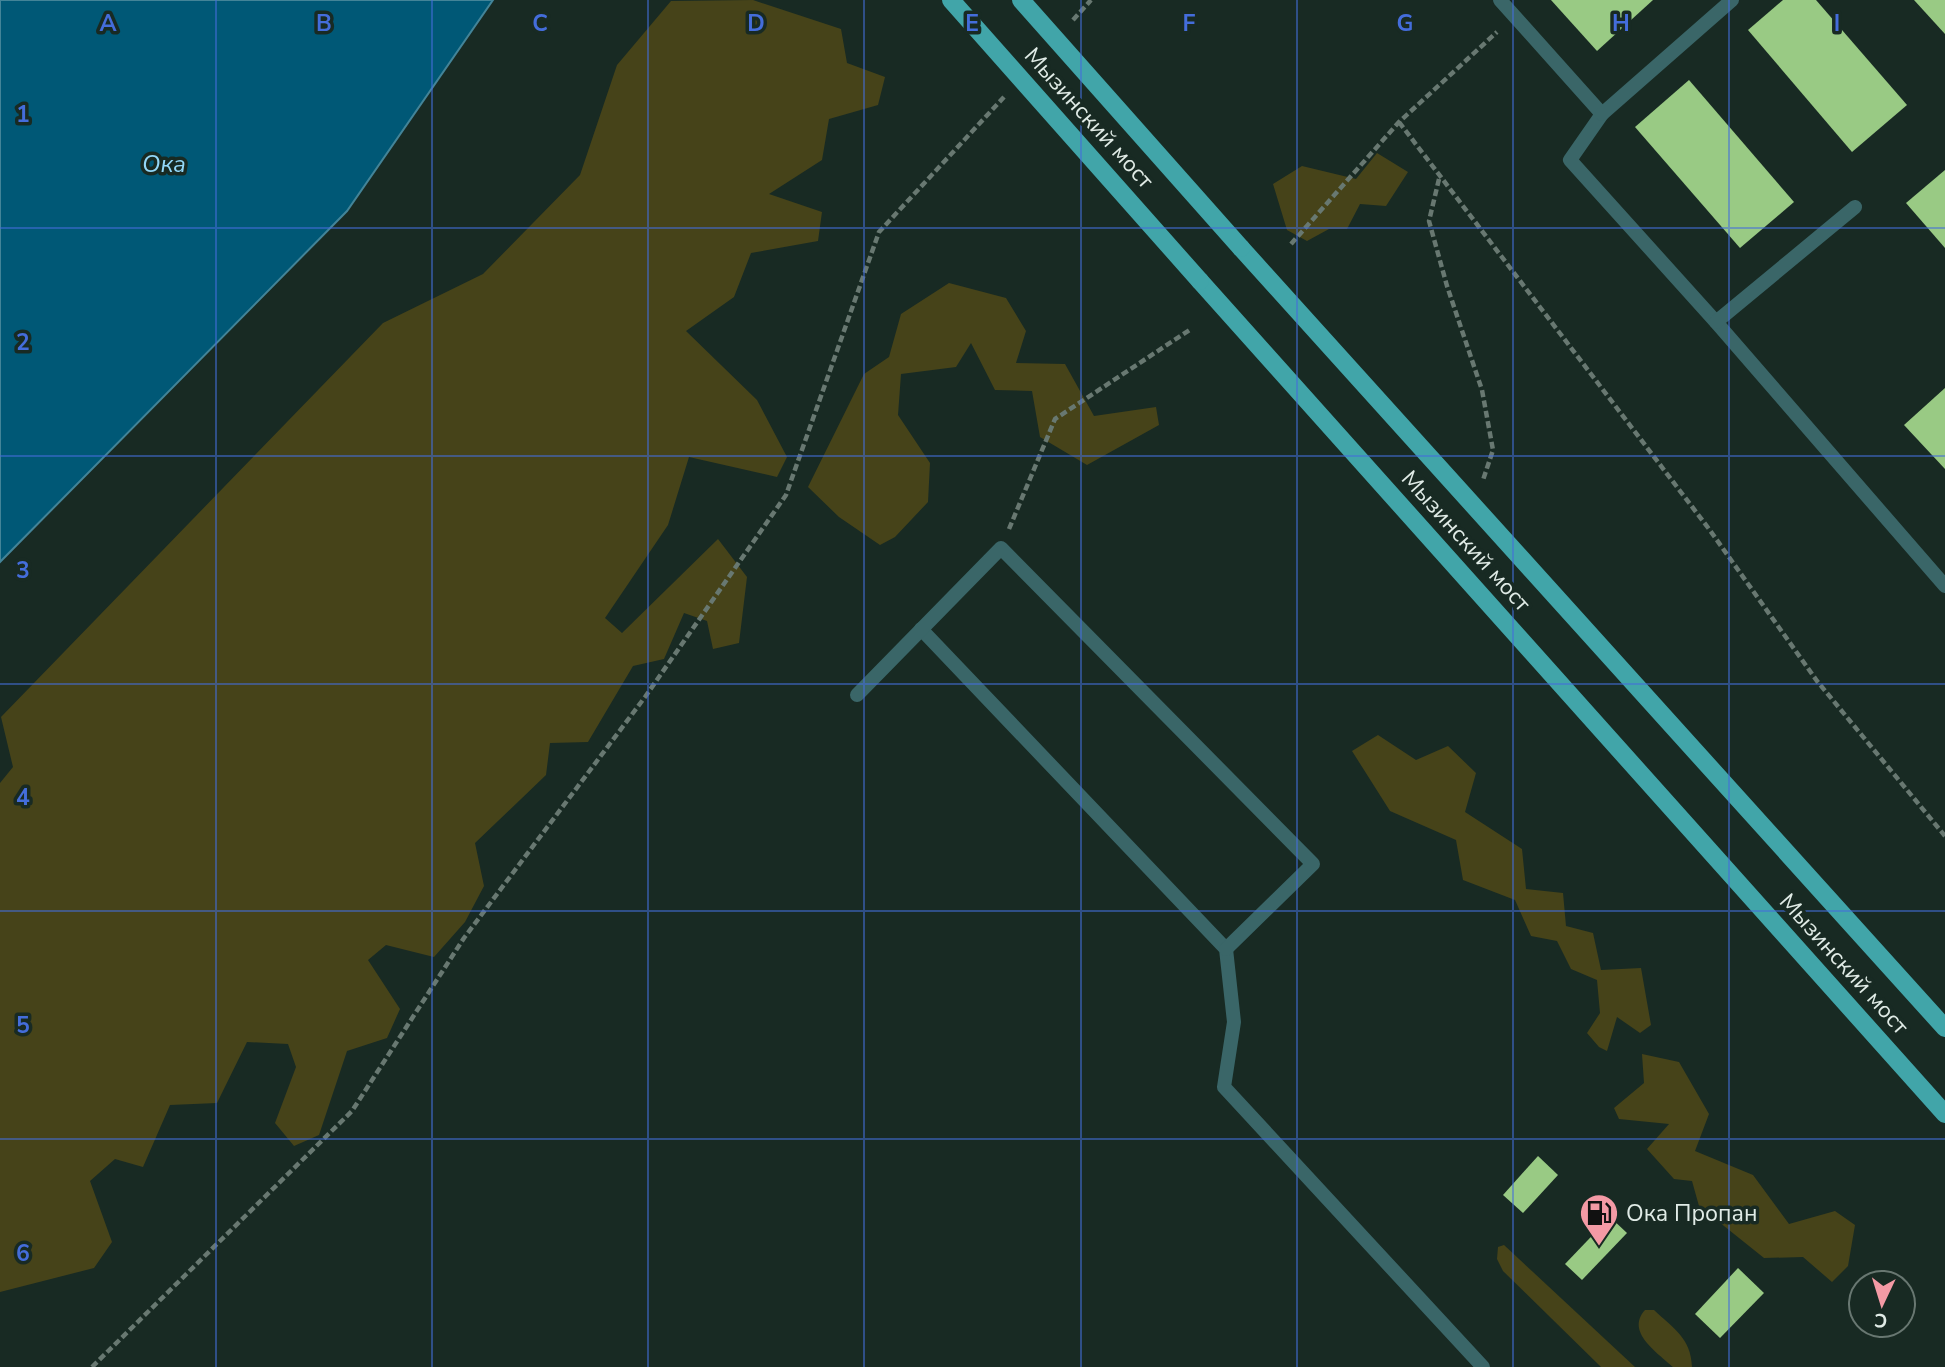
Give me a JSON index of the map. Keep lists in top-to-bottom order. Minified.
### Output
{"streets":{"main road":["Мызинский мост"]},"water":["Ока"],"places":{"fuel station":["Ока Пропан"]},"north":"bottom","grid":{"columns":["A","B","C","D","E","F","G","H","I"],"rows":["1","2","3","4","5","6"]}}
